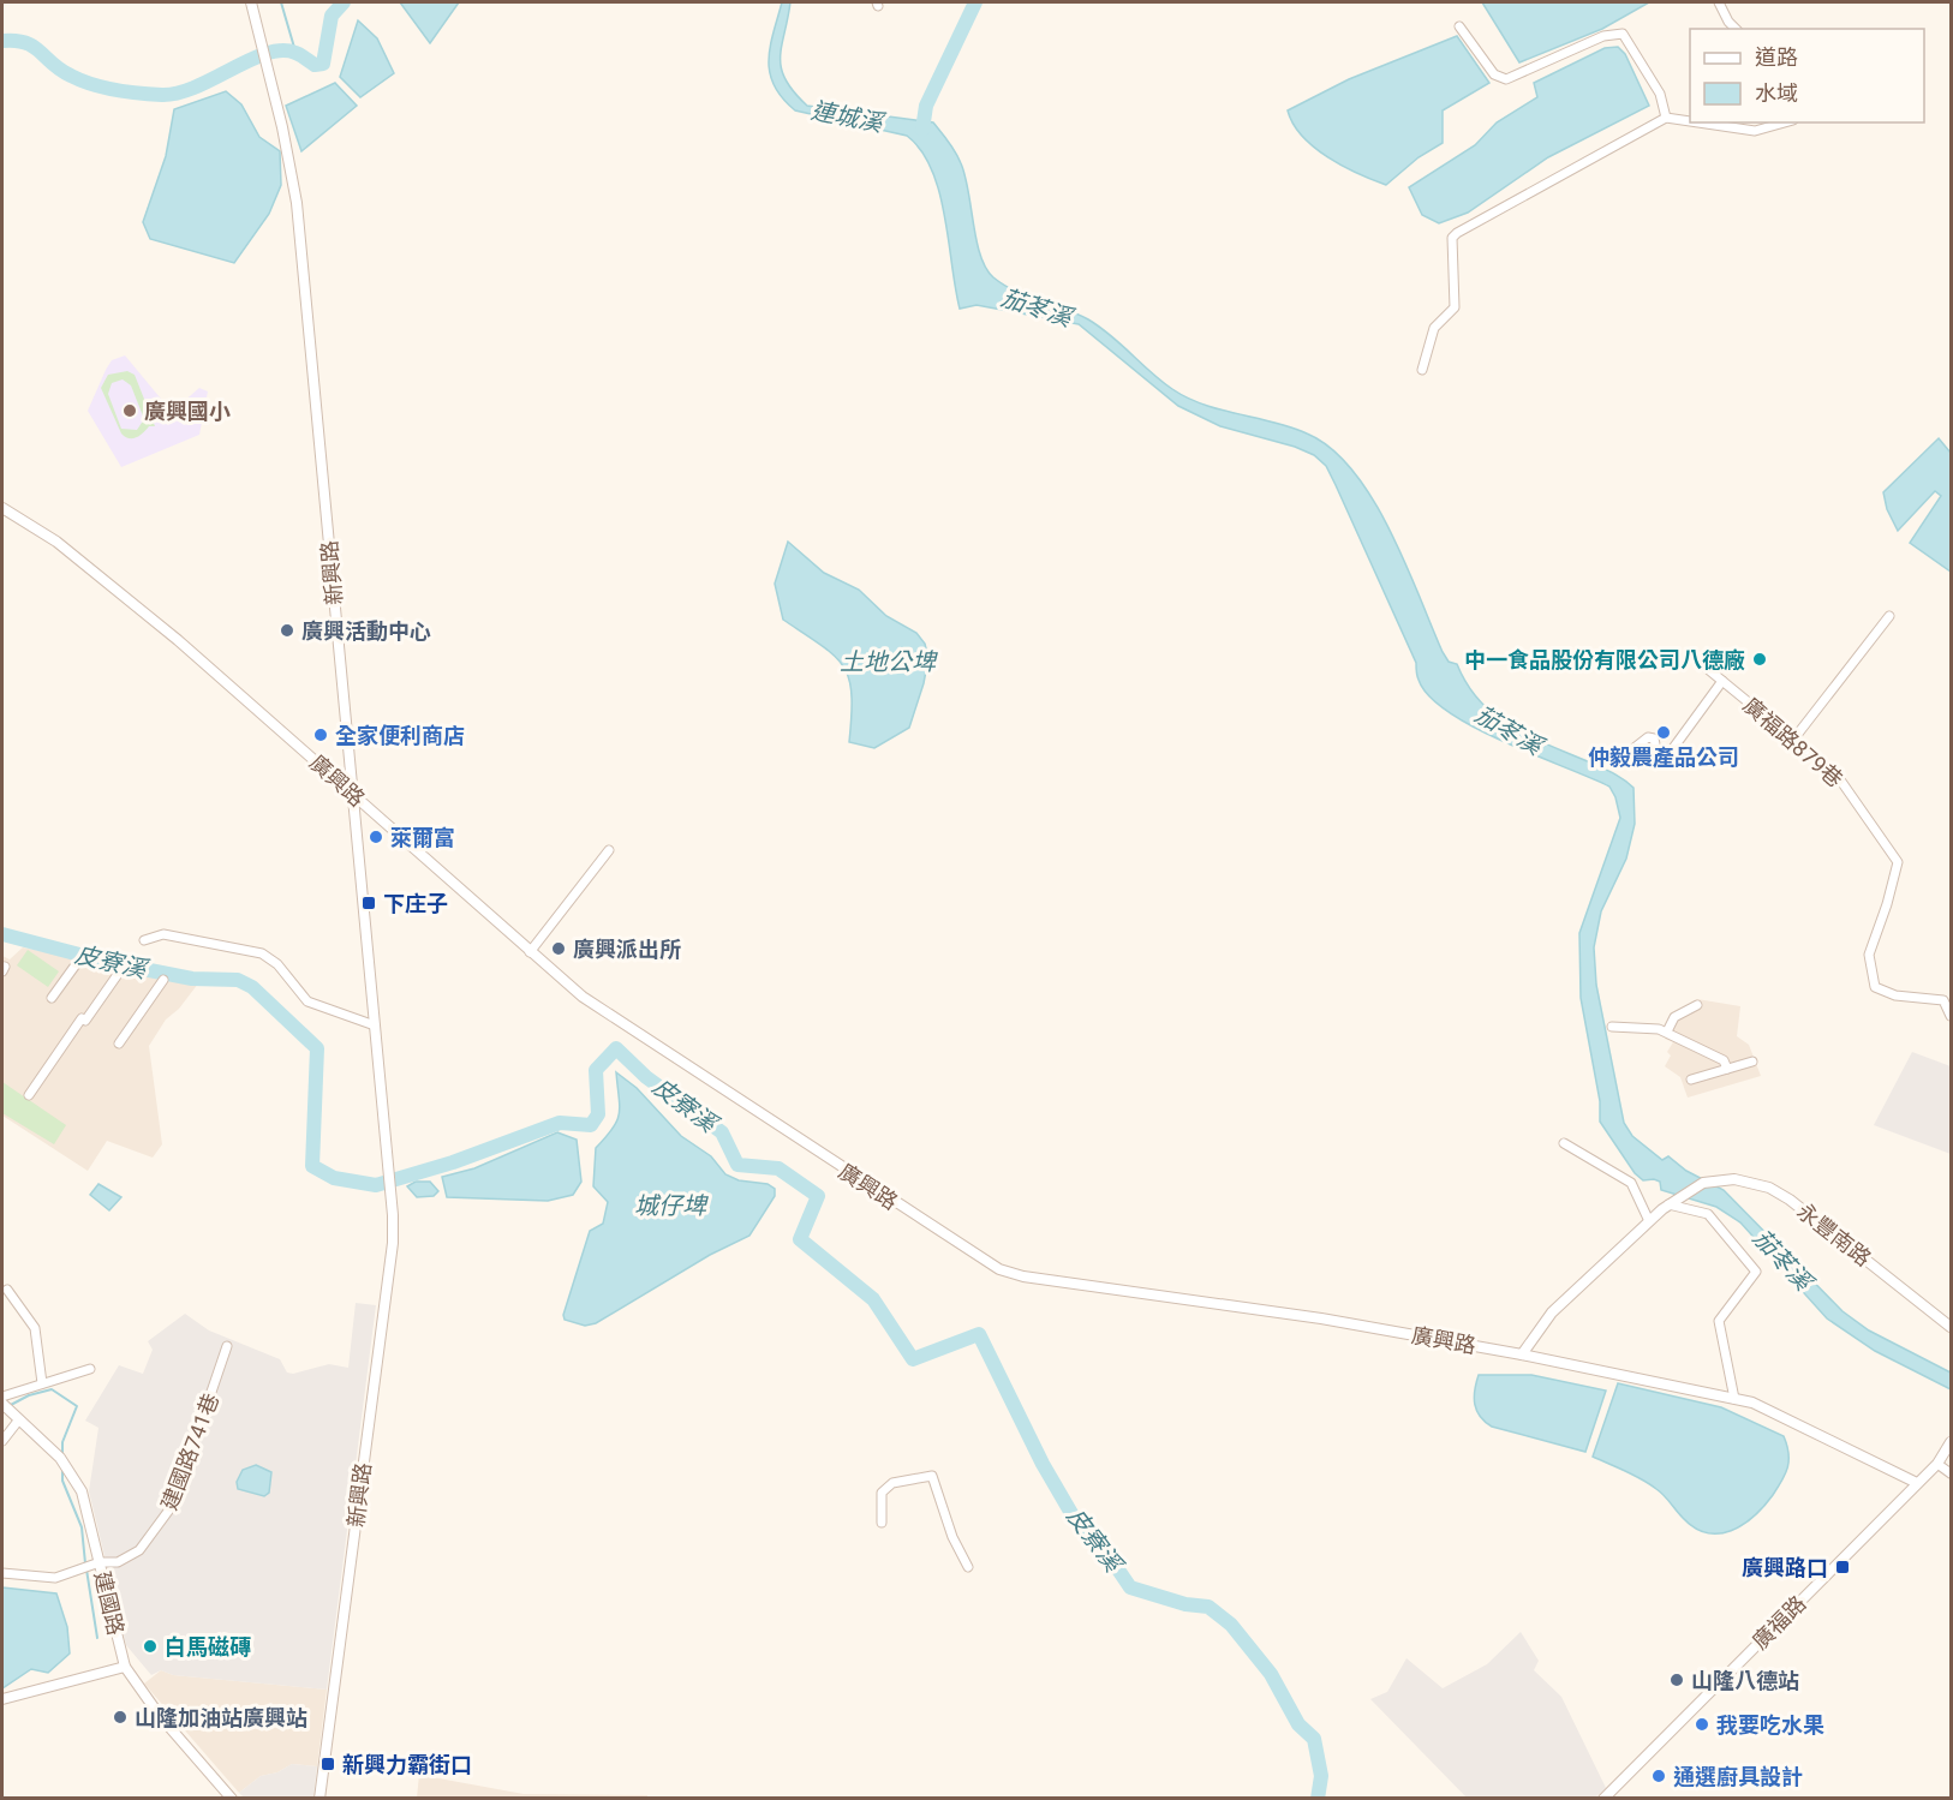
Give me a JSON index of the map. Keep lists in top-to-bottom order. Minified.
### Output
{"streets":{"street":["新興路","廣福路879巷","廣興路","永豐南路","建國路741巷","建國路","廣福路"]},"crossings":[["新興路","廣興路"],["廣興路","廣福路"],["建國路741巷","建國路"]],"water":["連城溪","茄苳溪","土地公埤","皮寮溪","城仔埤"],"places":{"other":["廣興國小","廣興活動中心","中一食品股份有限公司八德廠","仲毅農產品公司","全家便利商店","萊爾富","廣興派出所","白馬磁磚","山隆八德站","山隆加油站廣興站","我要吃水果","通選廚具設計"],"transit":["下庄子","廣興路口","新興力霸街口"]},"legend":["道路","水域"]}
